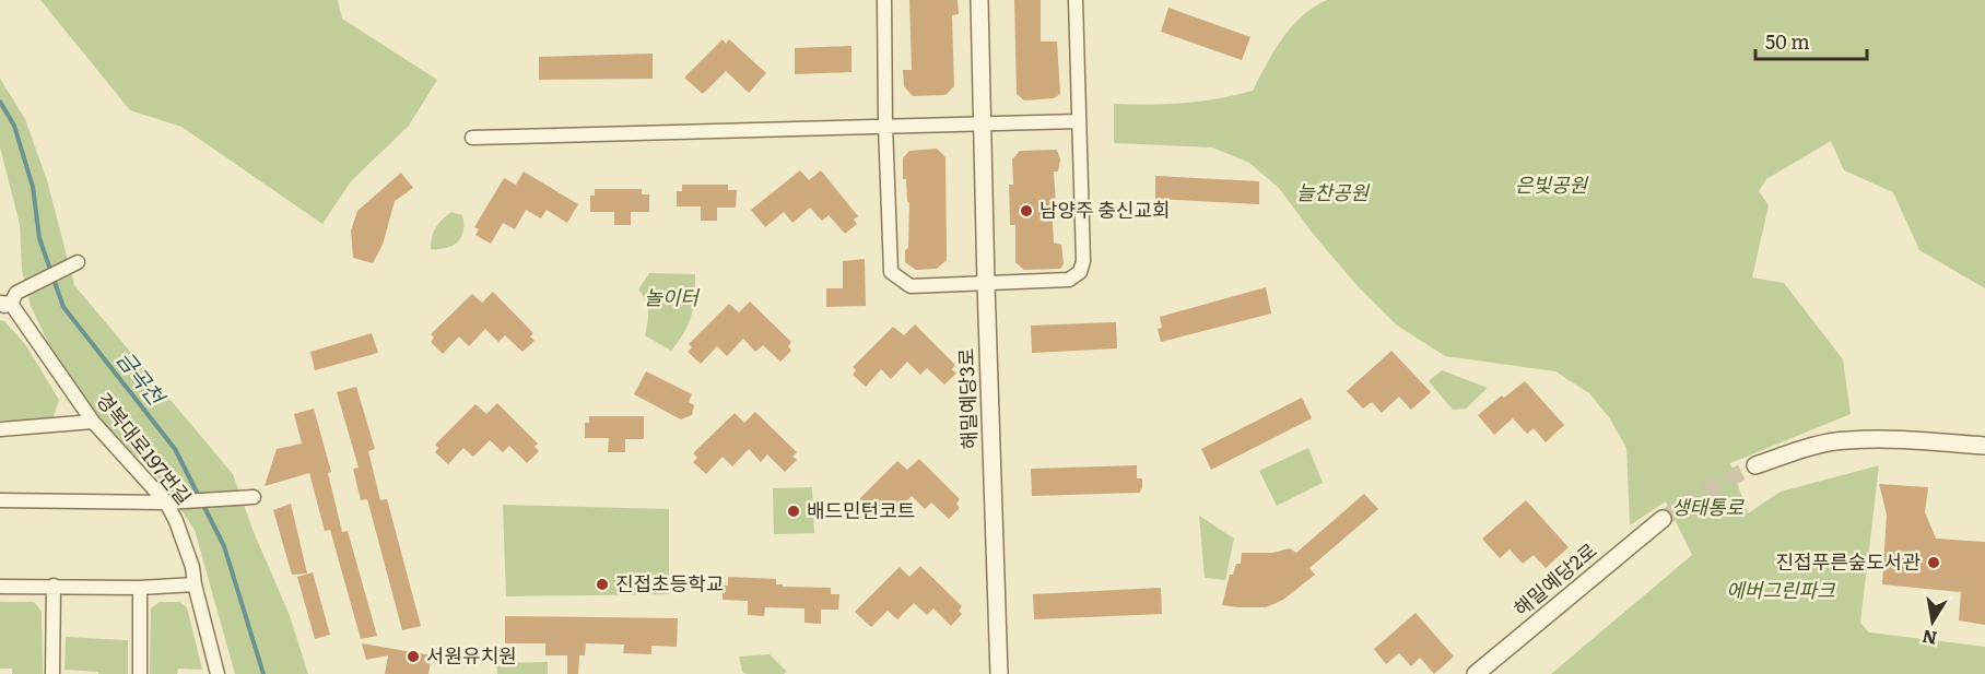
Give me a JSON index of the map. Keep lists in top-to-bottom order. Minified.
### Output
{"streets":{"street":["해밀예당3로","경복대로197번길","해밀예당2로"]},"water":["금곡천"],"parks":["은빛공원","늘찬공원","놀이터","생태통로","에버그린파크"],"places":["남양주 충신교회","배드민턴코트","진접푸른숲도서관","진접초등학교","서원유치원"],"scale_bar":"50 m","north":"bottom"}
